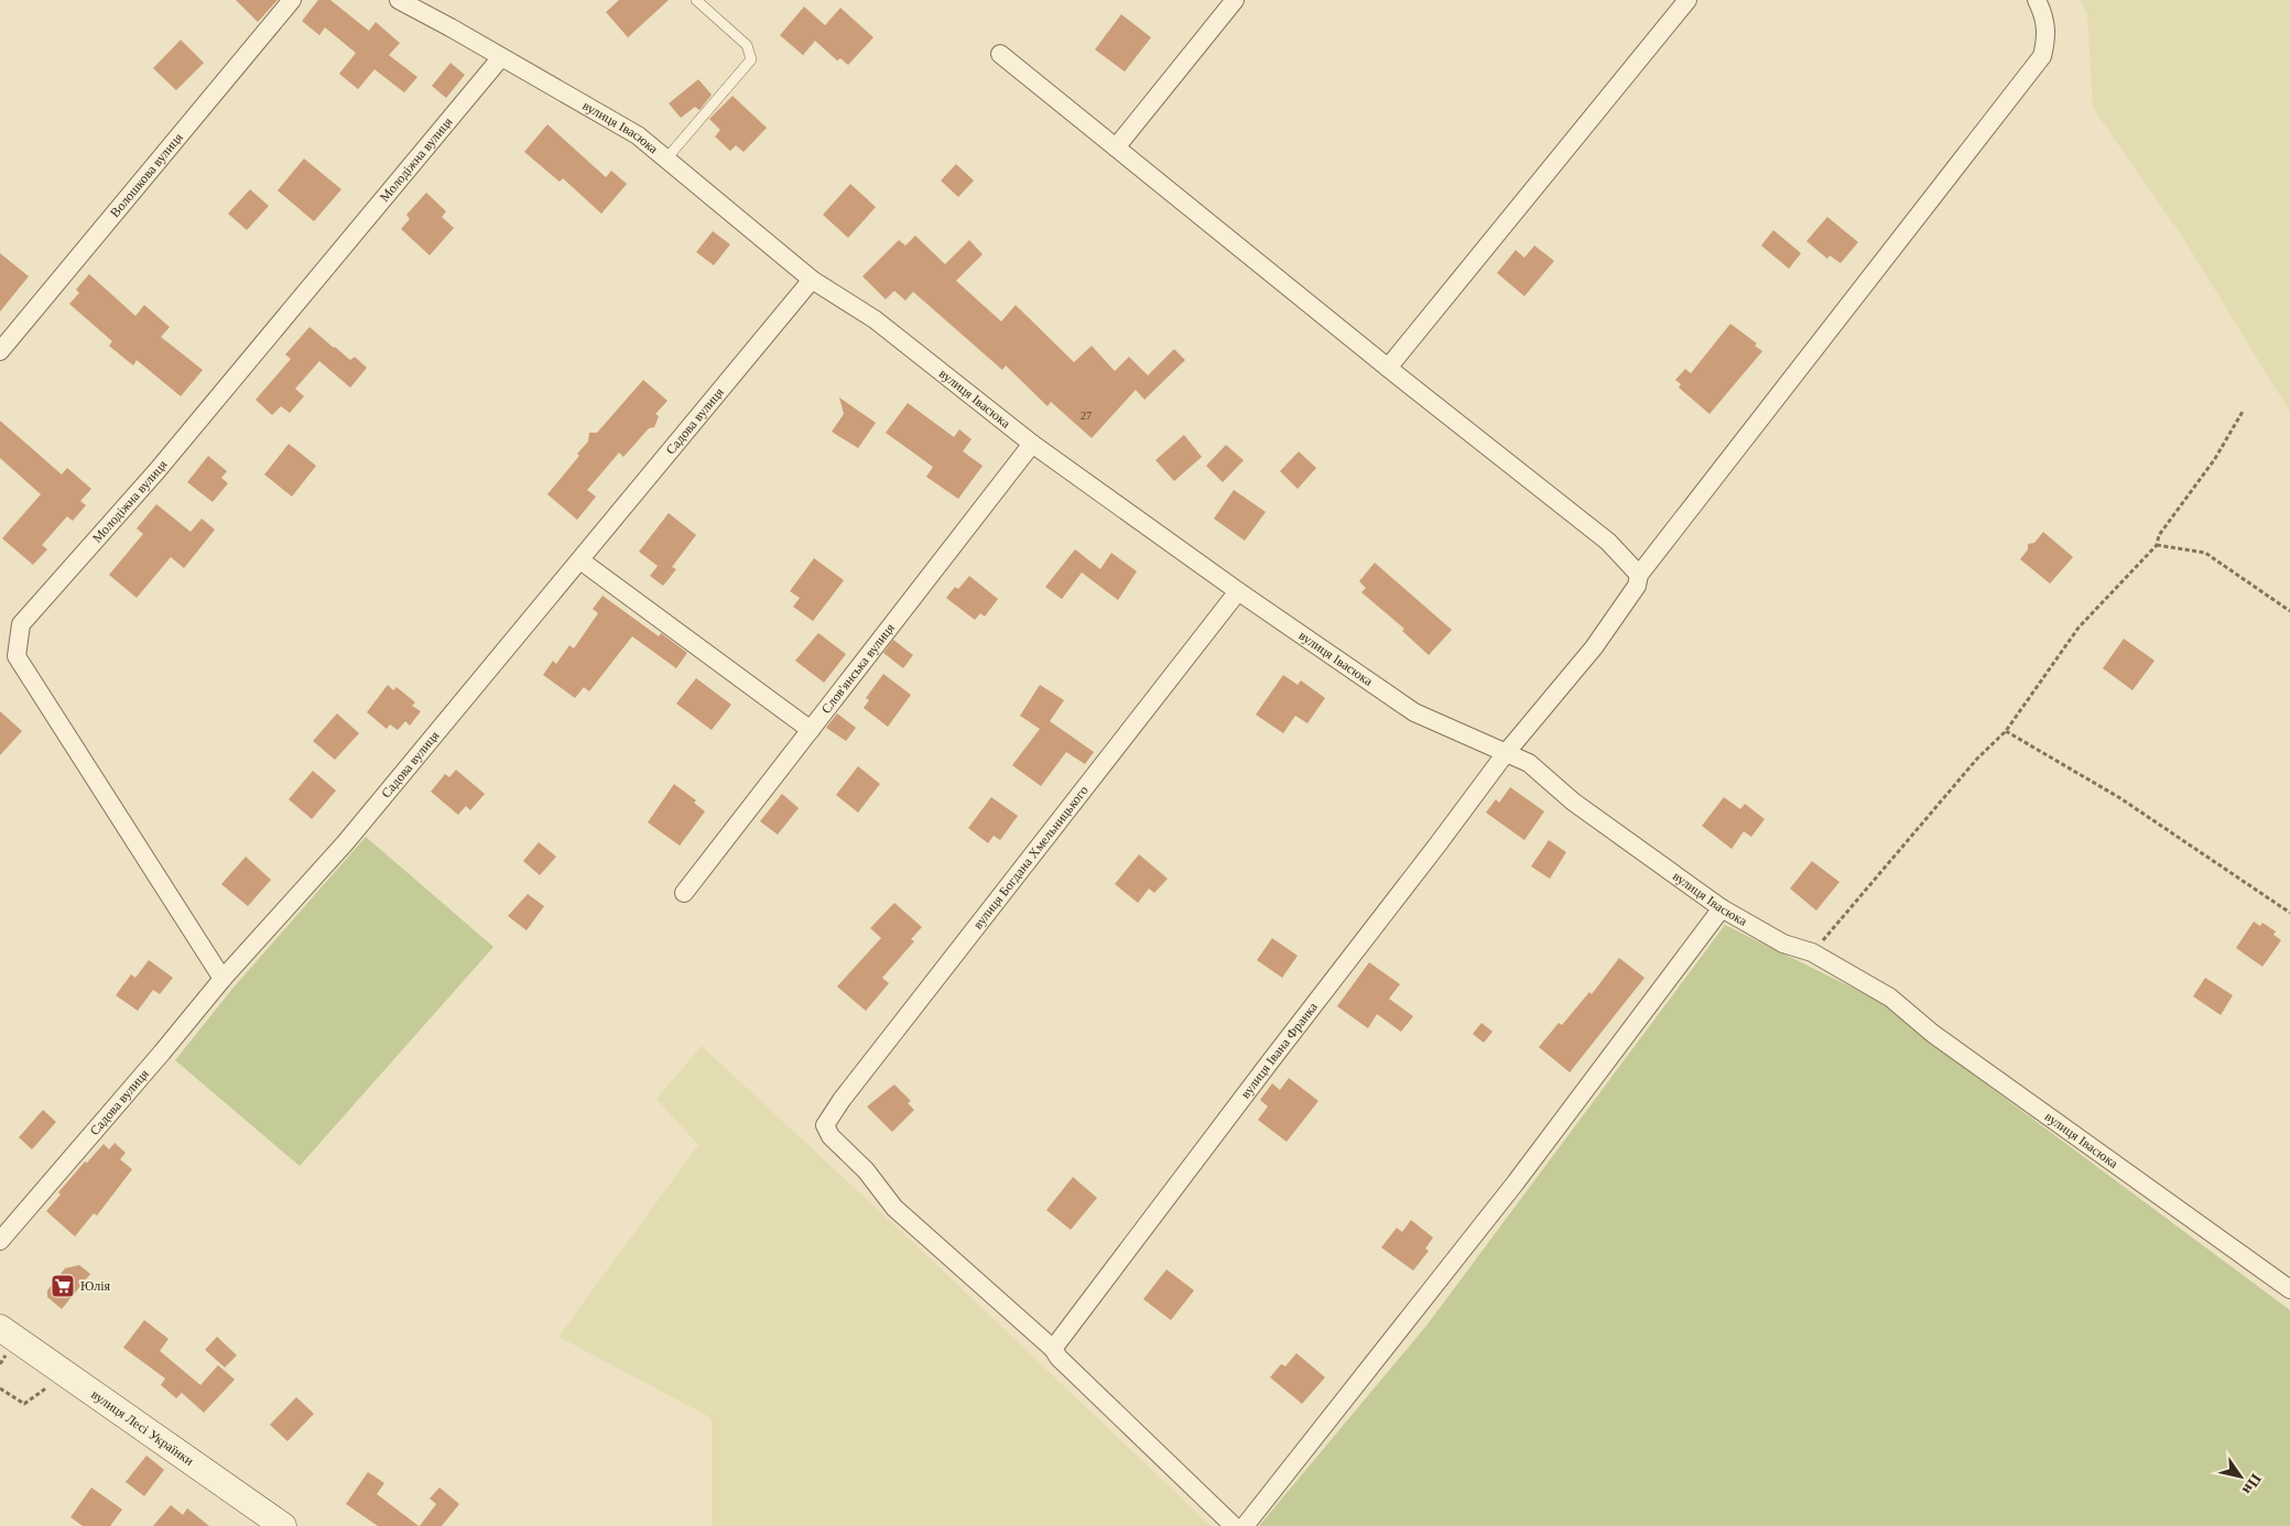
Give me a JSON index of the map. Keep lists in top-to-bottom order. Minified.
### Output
{"streets":{"street":["вулиця Івасюка","Молодіжна вулиця","Волошкова вулиця","Садова вулиця","Слов'янська вулиця","вулиця Богдана Хмельницького","вулиця Івана Франка","вулиця Лесі Українки"]},"crossings":[["вулиця Івасюка","Молодіжна вулиця"],["вулиця Івасюка","Садова вулиця"],["вулиця Івасюка","Слов'янська вулиця"],["вулиця Івасюка","вулиця Богдана Хмельницького"],["вулиця Івасюка","вулиця Івана Франка"],["Молодіжна вулиця","Садова вулиця"],["вулиця Богдана Хмельницького","вулиця Івана Франка"]],"places":{"supermarket":["Юлія"]},"house_numbers":["27"],"north":"bottom right"}
